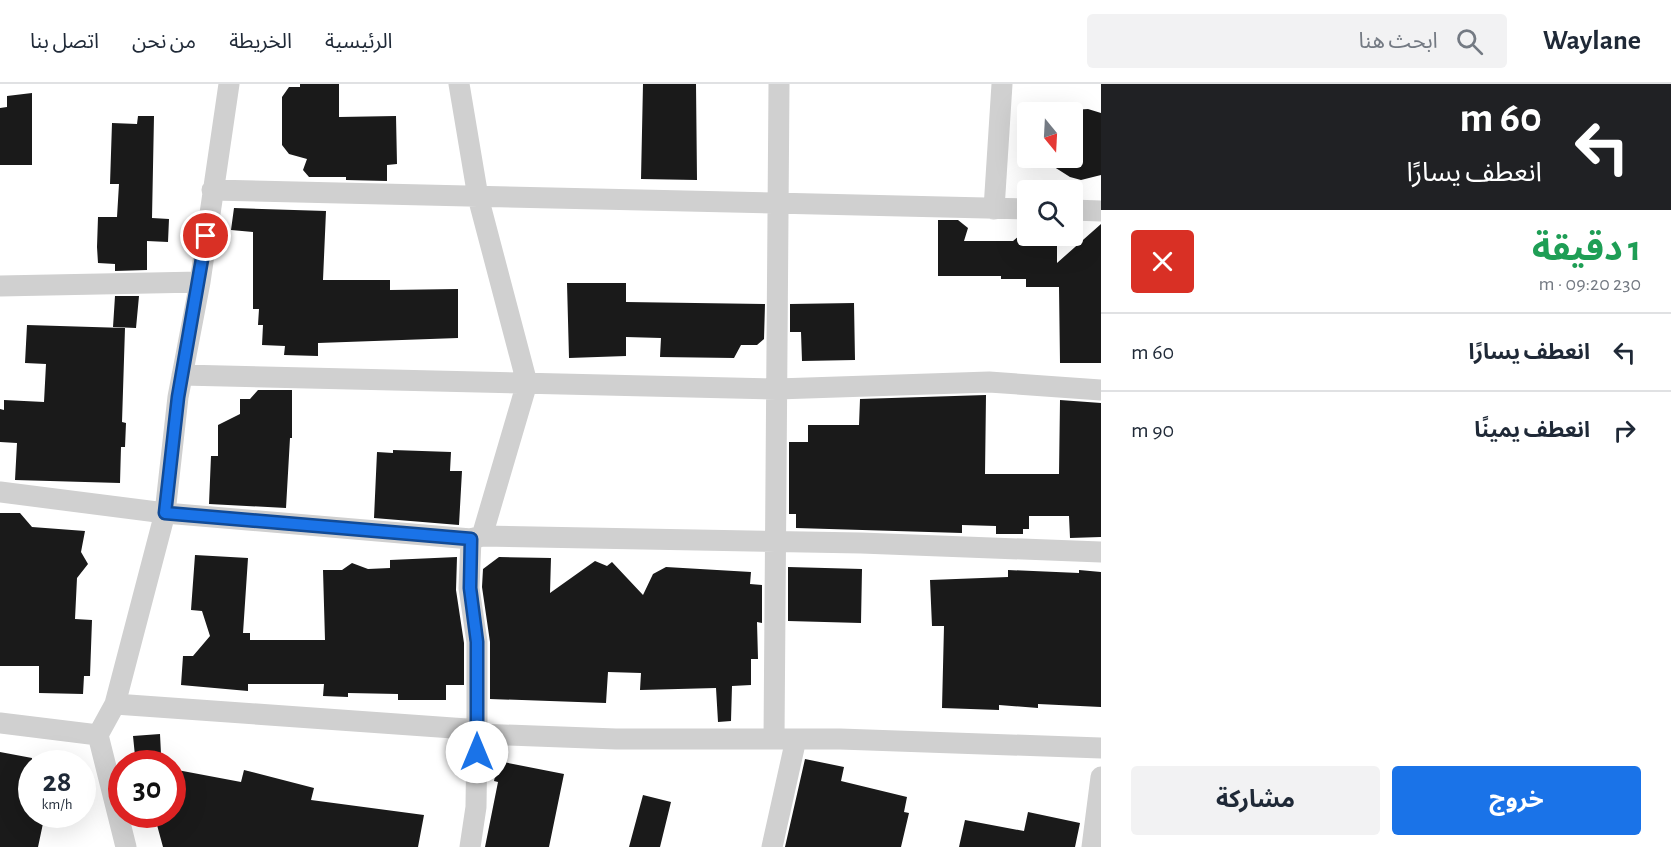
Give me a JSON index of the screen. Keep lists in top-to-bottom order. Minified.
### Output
{"north":"bottom","page":{"header":"Waylane","search":"ابحث هنا","nav":["الرئيسية","الخريطة","من نحن","اتصل بنا"],"turn":["60 m","انعطف يسارًا"],"heading":["1 دقيقة","230 m · 09:20"],"list":[{"name":"انعطف يسارًا","value":"60 m"},{"name":"انعطف يمينًا","value":"90 m"}],"speed":"28 km/h","limit":"30","buttons":["خروج","مشاركة"]}}
